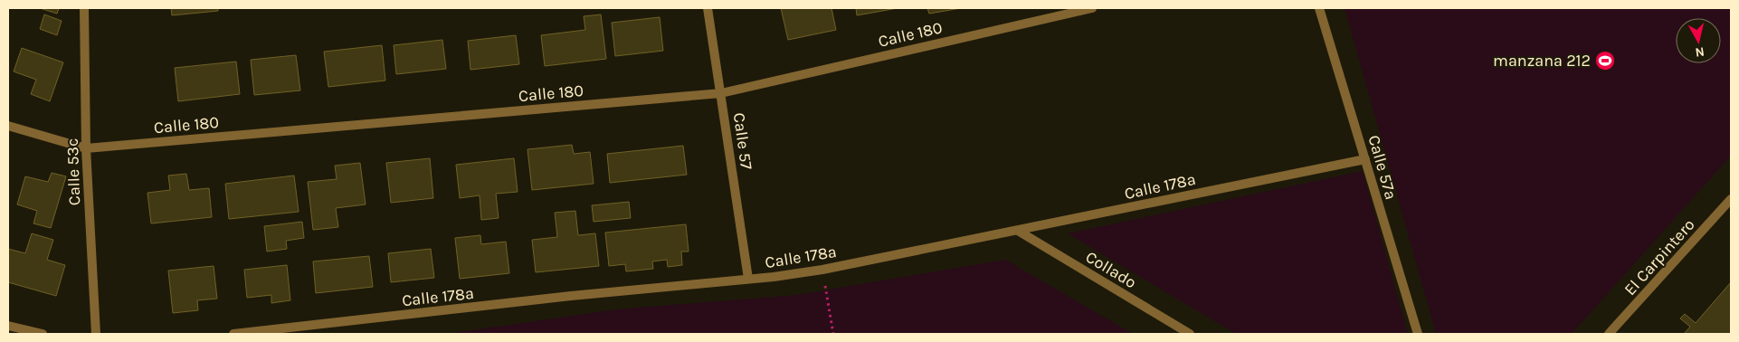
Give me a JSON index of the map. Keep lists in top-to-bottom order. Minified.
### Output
{"streets":{"street":["Calle 180","Calle 57","Calle 57a","Calle 53c","Calle 178a","El Carpintero","Collado"]},"crossings":[["Calle 180","Calle 57"],["Calle 180","Calle 53c"],["Calle 57","Calle 178a"],["Calle 57a","Calle 178a"],["Calle 178a","Collado"]],"places":{"sports":["manzana 212"]},"north":"bottom"}
